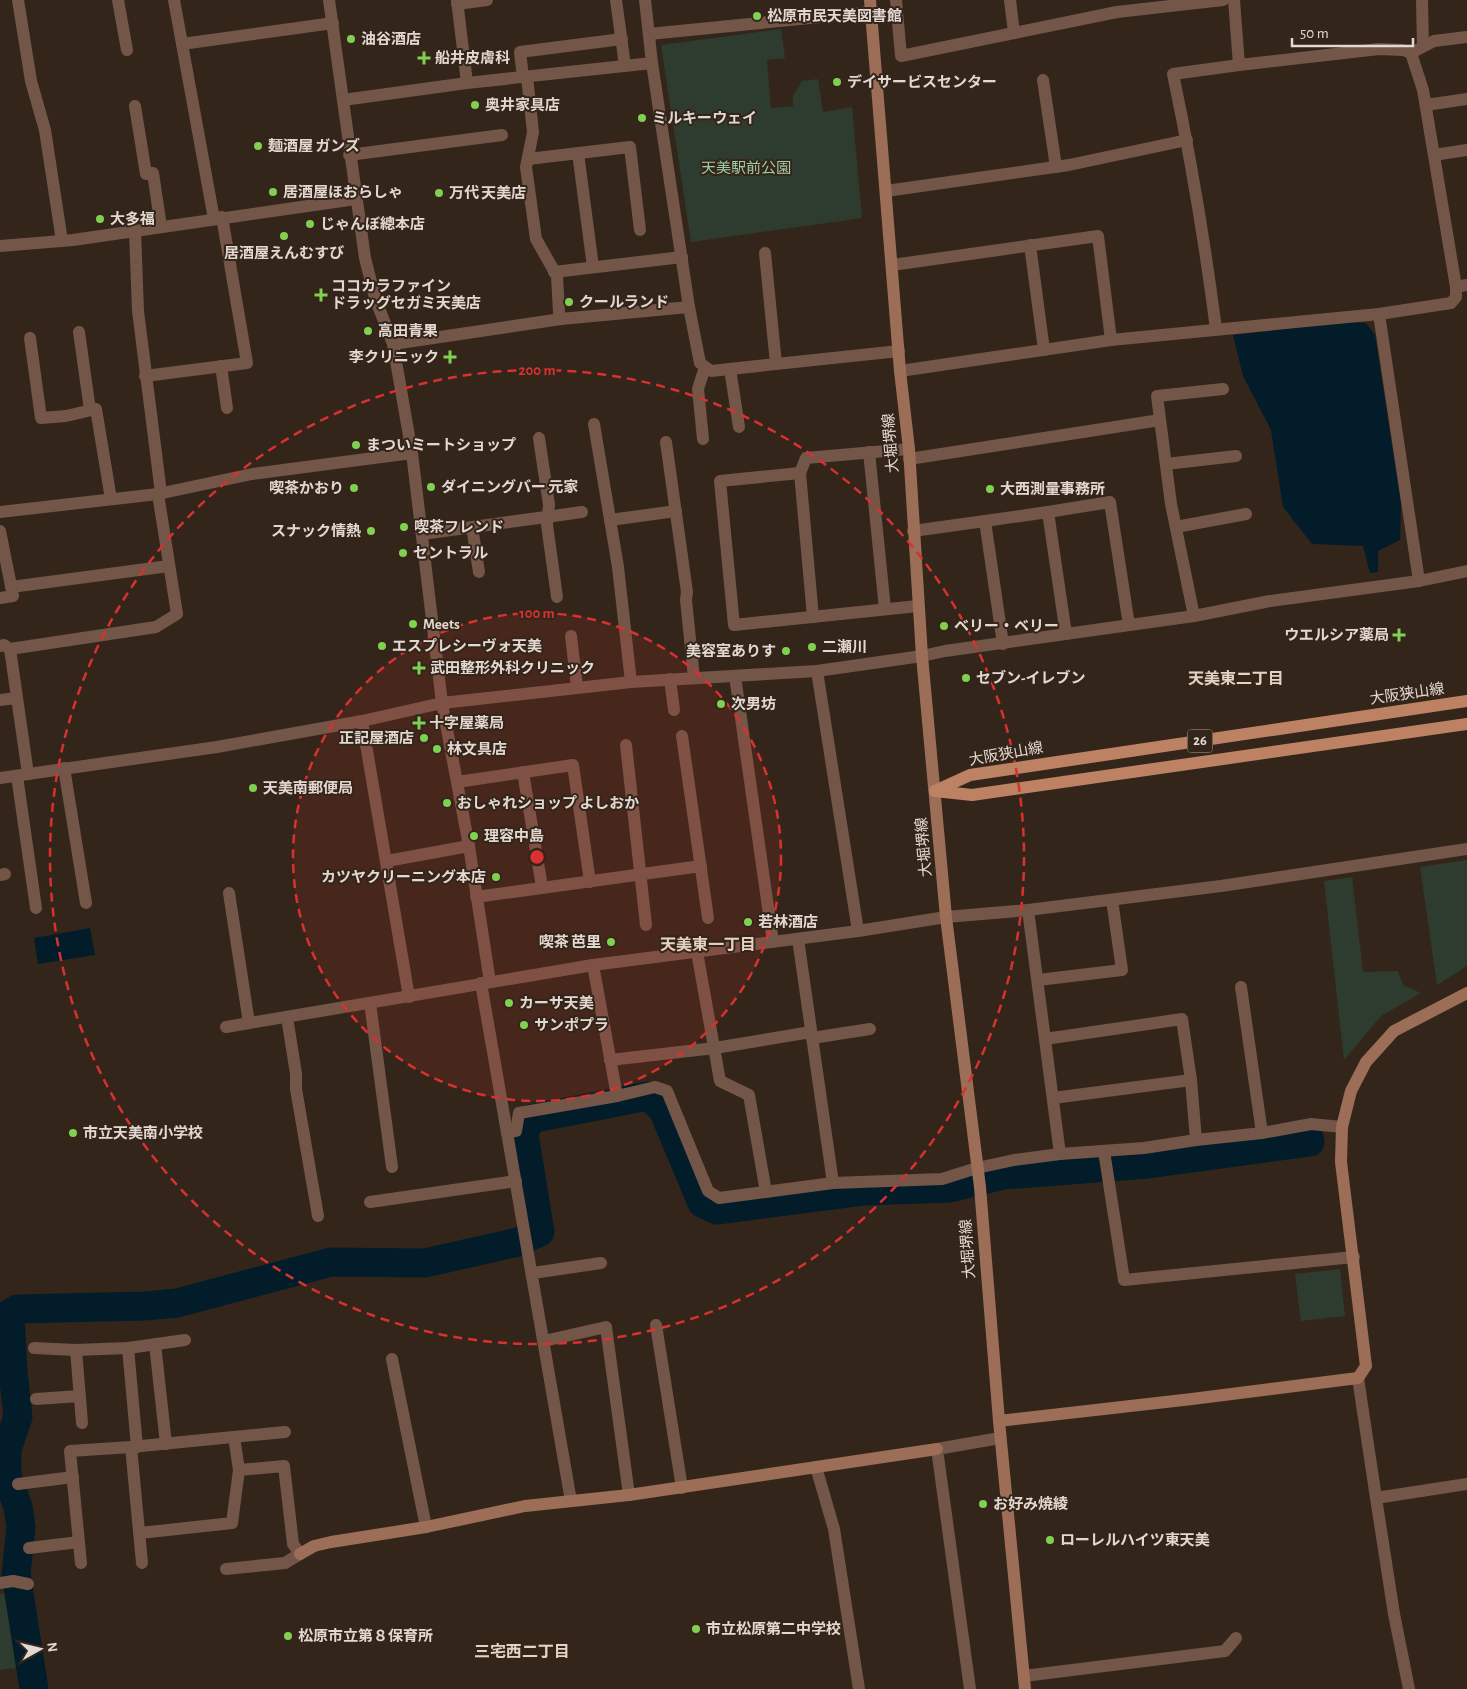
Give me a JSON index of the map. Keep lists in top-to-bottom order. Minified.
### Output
{"streets":{"main road":["大堀堺線","大阪狭山線","26"]},"crossings":[["大堀堺線","大阪狭山線"],["大堀堺線","26"],["大阪狭山線","26"]],"districts":["天美東二丁目","天美東一丁目","三宅西二丁目"],"parks":["天美駅前公園"],"places":{"other":["松原市民天美図書館","油谷酒店","デイサービスセンター","奥井家具店","ミルキーウェイ","麺酒屋 ガンズ","居酒屋ほおらしゃ","万代 天美店","大多福","じゃんぼ總本店","居酒屋えんむすび","クールランド","高田青果","まついミートショップ","ダイニングバー 元家","喫茶かおり","大西測量事務所","喫茶フレンド","スナック情熱","セントラル","Meets","ベリー・ベリー","エスプレシーヴォ天美","二瀬川","美容室ありす","セブン-イレブン","次男坊","正記屋酒店","林文具店","天美南郵便局","おしゃれショップ よしおか","理容中島","カツヤクリーニング本店","若林酒店","喫茶 芭里","カーサ天美","サンポプラ","市立天美南小学校","お好み焼綾","ローレルハイツ東天美","市立松原第二中学校","松原市立第８保育所"],"health":["船井皮膚科","ココカラファイン ドラッグセガミ天美店","李クリニック","ウエルシア薬局","武田整形外科クリニック","十字屋薬局"]},"scale_bar":"50 m","north":"right","rings":["200 m","100 m"]}
